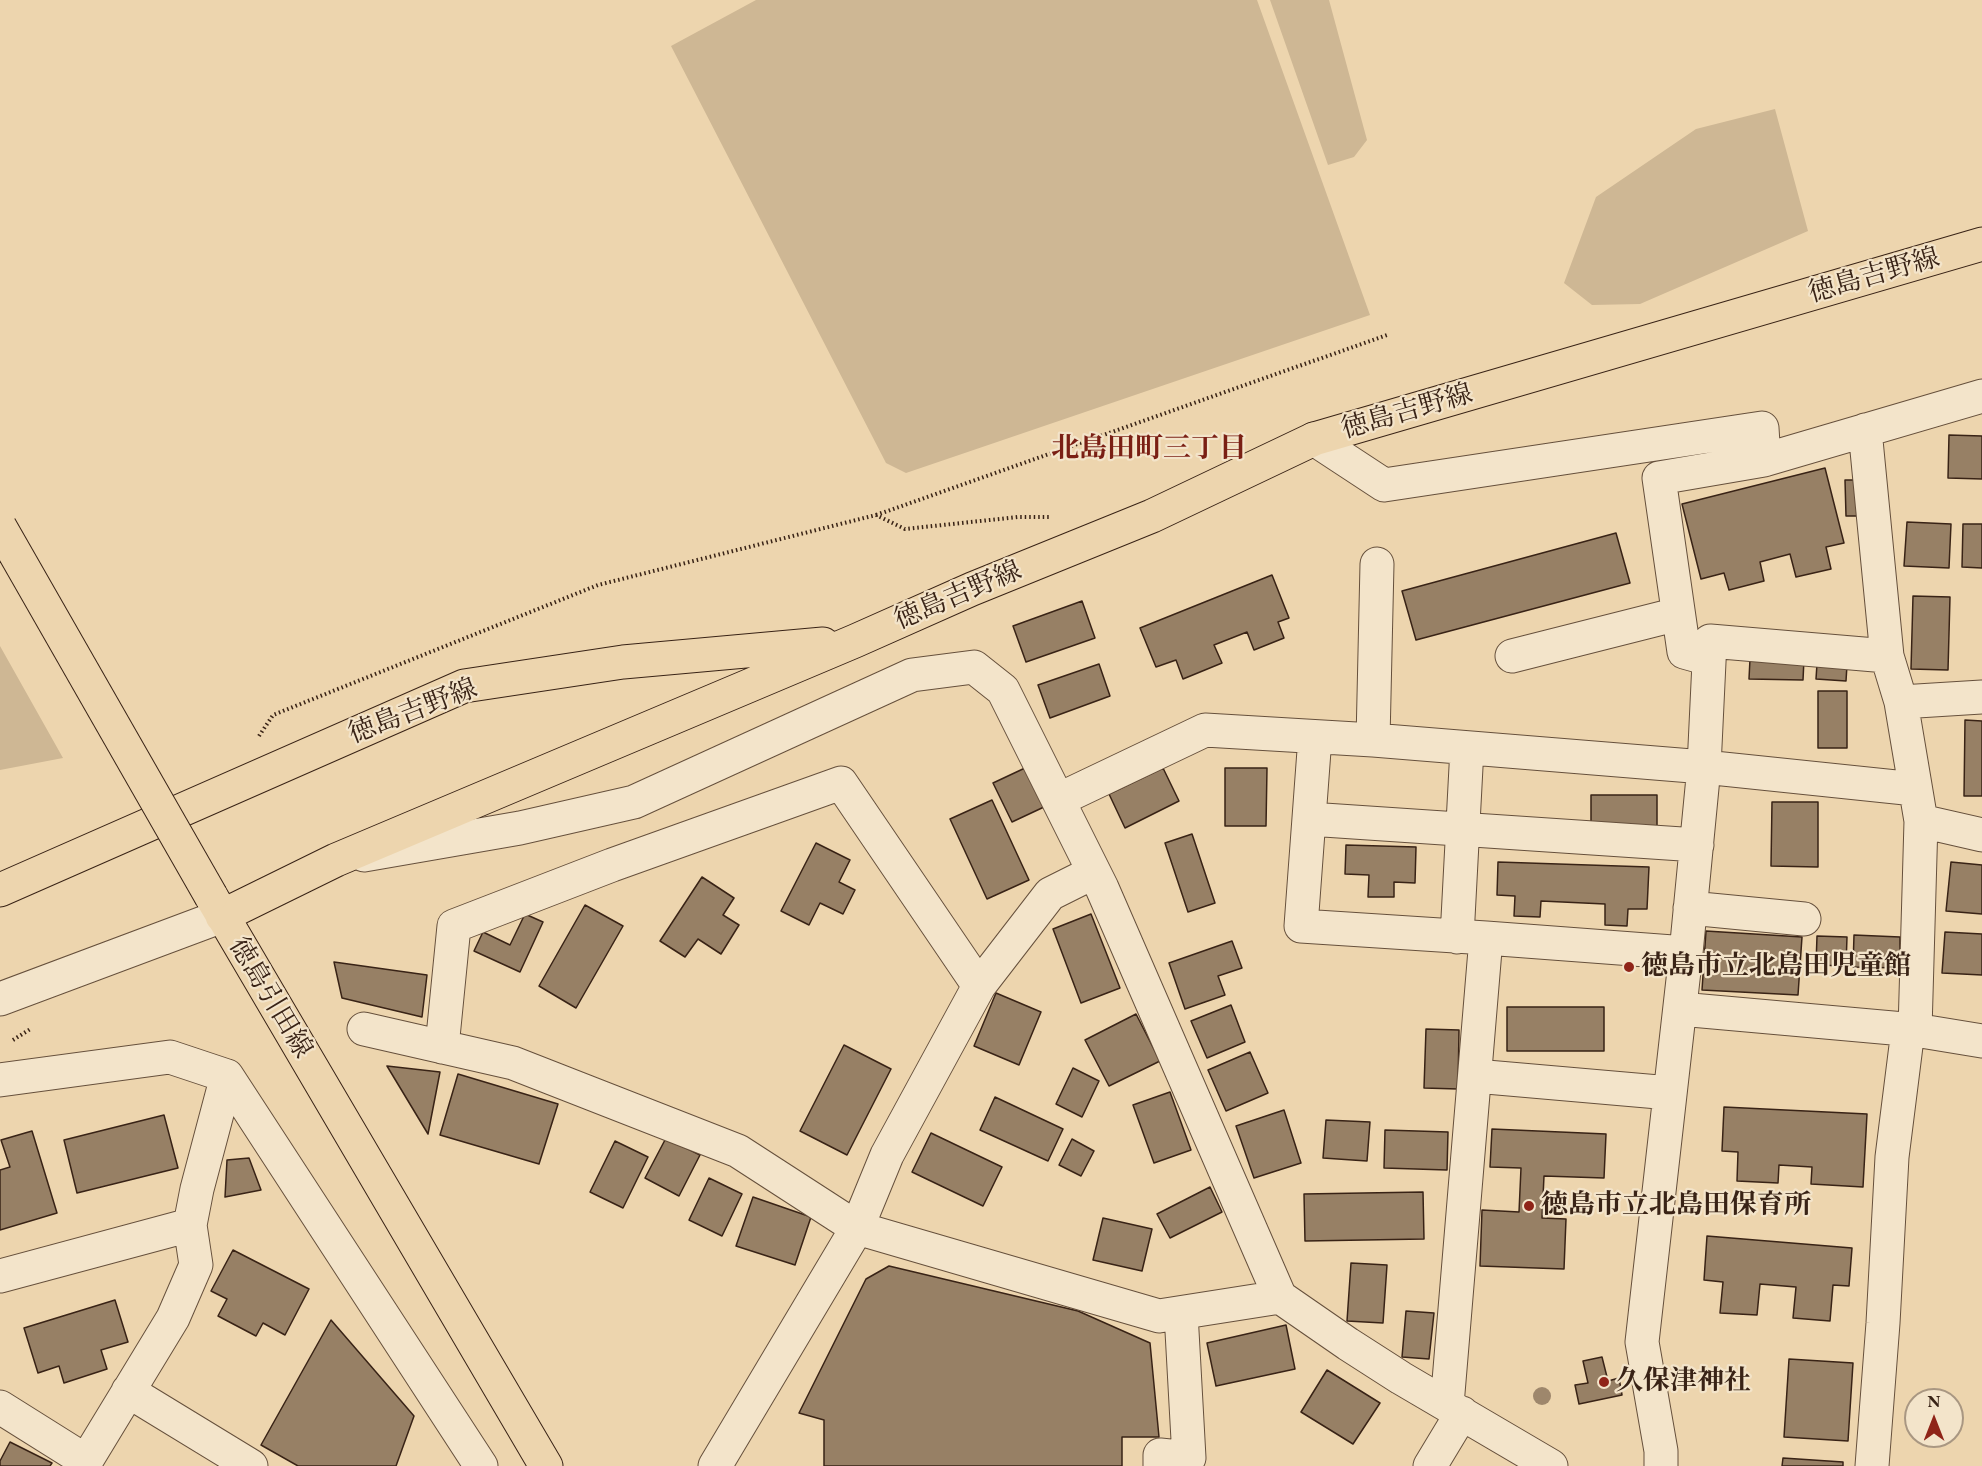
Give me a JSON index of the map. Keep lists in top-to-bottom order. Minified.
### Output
{"streets":{"main road":["徳島吉野線","徳島引田線"]},"crossings":[["徳島吉野線","徳島引田線"]],"districts":["北島田町三丁目"],"places":["徳島市立北島田児童館","徳島市立北島田保育所","久保津神社"],"north":"top"}
